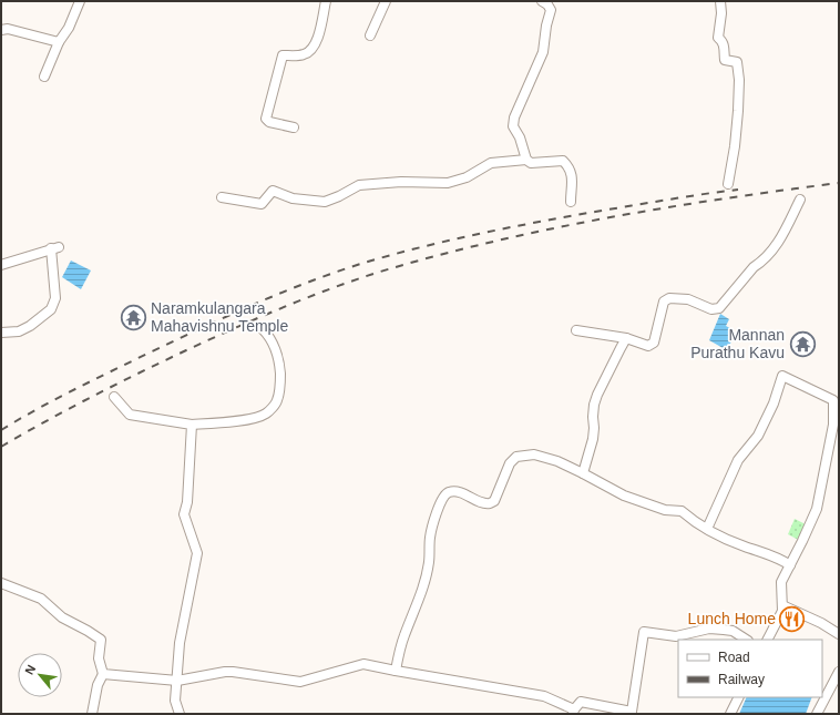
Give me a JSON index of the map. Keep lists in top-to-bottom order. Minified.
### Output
{"places":{"temple":["Naramkulangara Mahavishnu Temple","Mannan Purathu Kavu"],"restaurant":["Lunch Home"]},"legend":["Road","Railway"],"north":"top left"}
